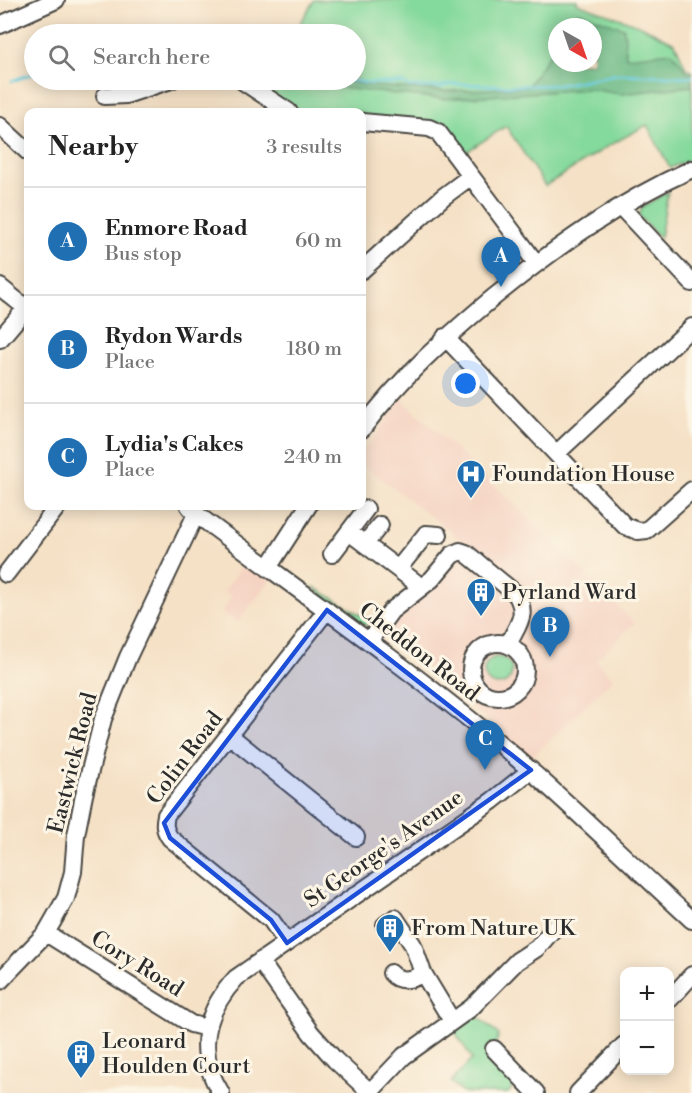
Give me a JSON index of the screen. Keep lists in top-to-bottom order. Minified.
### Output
{"streets":{"street":["Cheddon Road","Colin Road","Eastwick Road","St George's Avenue","Cory Road"]},"crossings":[["Cheddon Road","Colin Road"],["Cheddon Road","Eastwick Road"],["Cheddon Road","St George's Avenue"],["Colin Road","St George's Avenue"],["Eastwick Road","Cory Road"],["St George's Avenue","Cory Road"]],"places":{"hospital":["Foundation House"],"building":["Pyrland Ward","From Nature UK","Leonard Houlden Court"]},"north":"bottom right","page":{"search":"Search here","heading":["Nearby","3 results"],"list":[{"mark":"A","name":"Enmore Road","note":"Bus stop","value":"60 m"},{"mark":"B","name":"Rydon Wards","note":"Place","value":"180 m"},{"mark":"C","name":"Lydia's Cakes","note":"Place","value":"240 m"}],"pins":["A","B","C"],"map_buttons":["+","−"]}}
